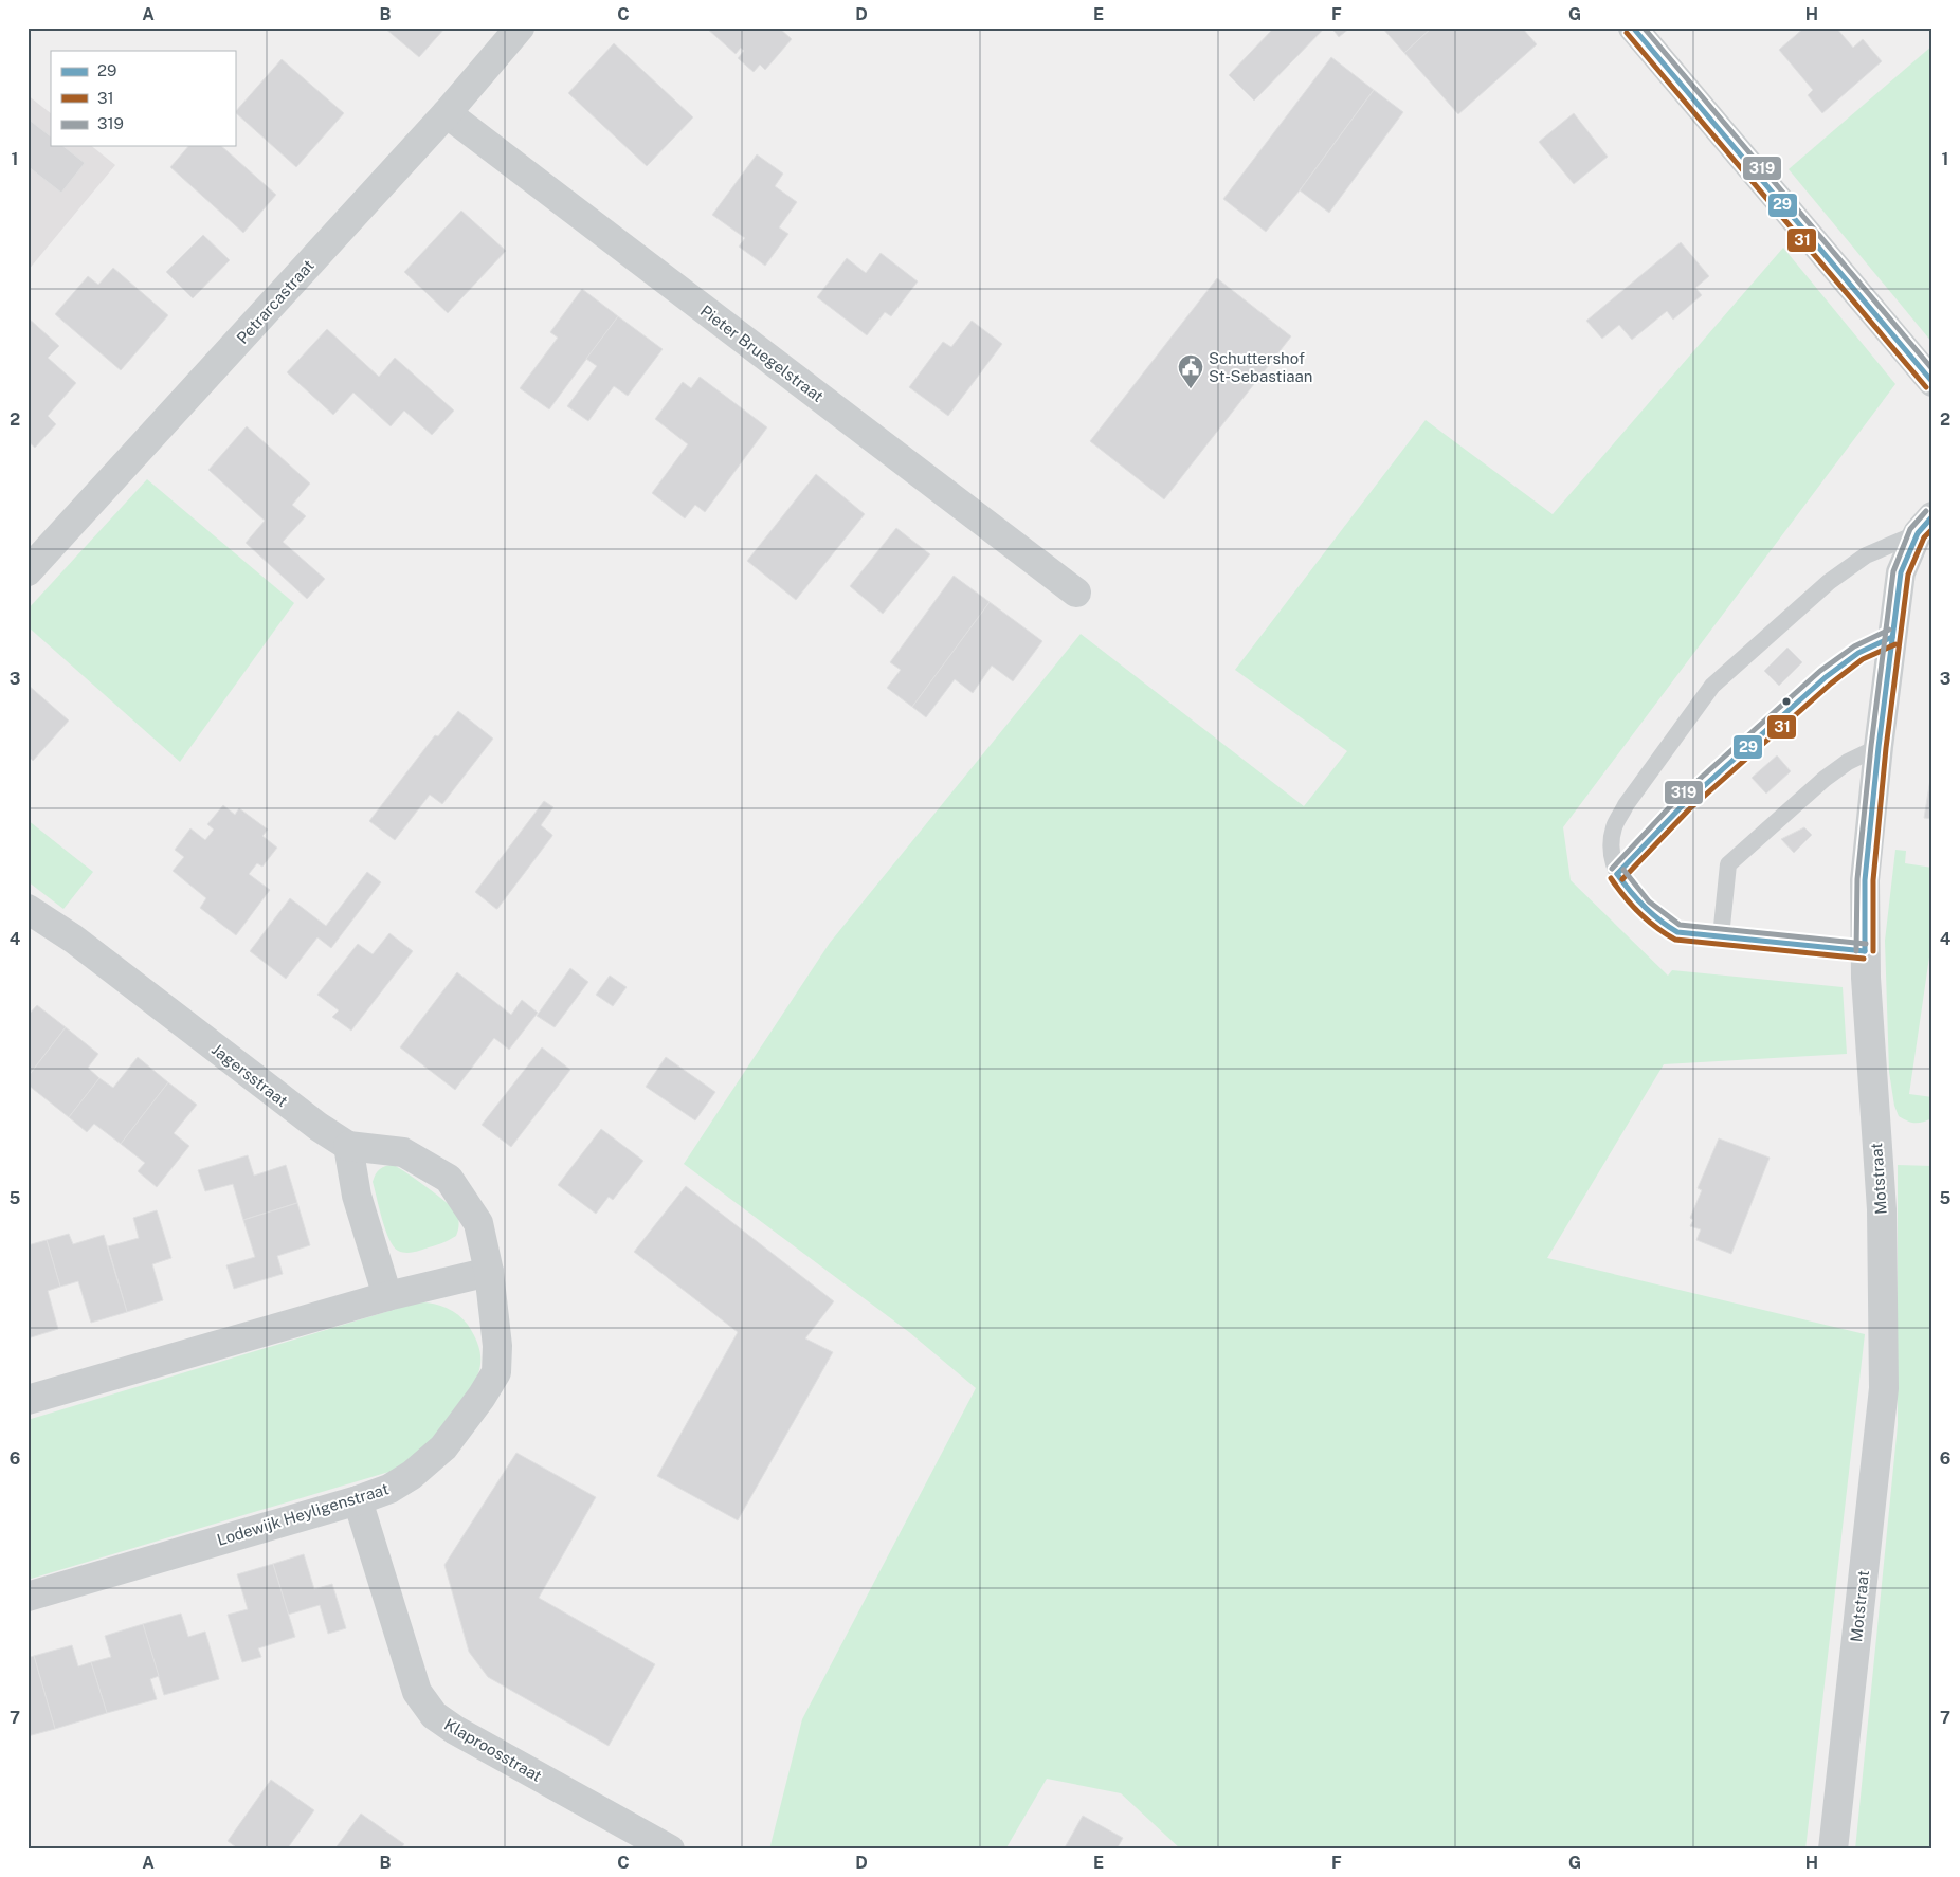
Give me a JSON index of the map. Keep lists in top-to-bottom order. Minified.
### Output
{"streets":{"street":["Petrarcastraat","Pieter Bruegelstraat","Jagersstraat","Motstraat","Lodewijk Heyligenstraat","Klaproosstraat"]},"crossings":[["Petrarcastraat","Pieter Bruegelstraat"],["Jagersstraat","Lodewijk Heyligenstraat"],["Lodewijk Heyligenstraat","Klaproosstraat"]],"places":{"public building":["Schuttershof St-Sebastiaan"]},"lines":["transit line 29","transit line 319","transit line 31"],"legend":["29","31","319"],"grid":{"columns":["A","B","C","D","E","F","G","H"],"rows":["1","2","3","4","5","6","7"]}}
